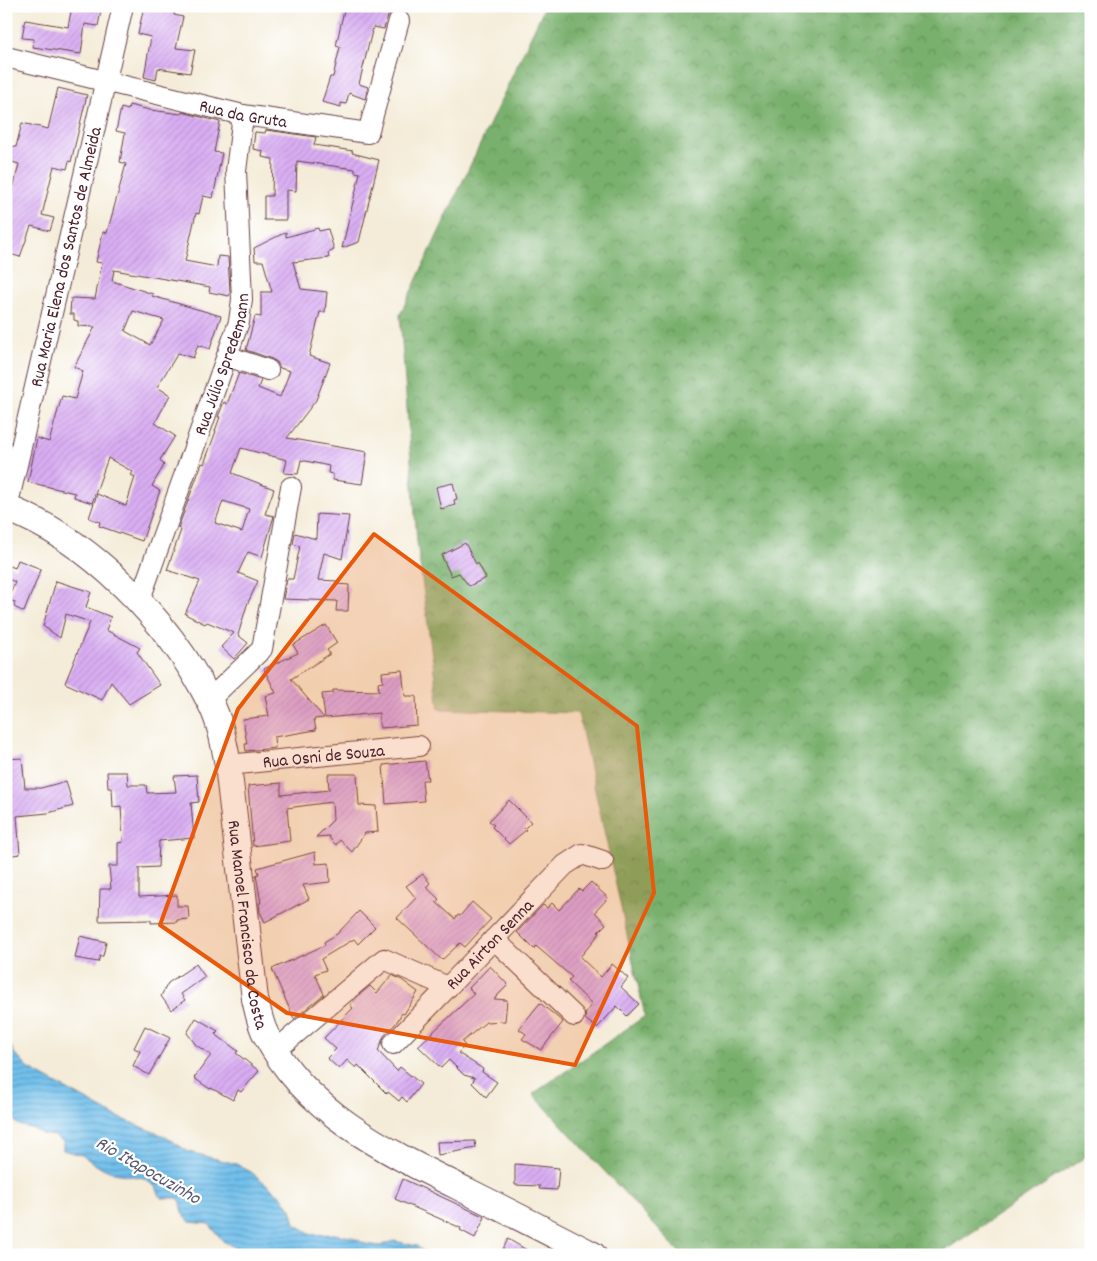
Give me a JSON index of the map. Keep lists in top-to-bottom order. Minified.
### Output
{"streets":{"main road":["Rua Manoel Francisco da Costa"],"street":["Rua da Gruta","Rua Maria Elena dos Santos de Almeida","Rua Júlio Spredemann","Rua Osni de Souza","Rua Airton Senna"]},"crossings":[["Rua da Gruta","Rua Maria Elena dos Santos de Almeida"],["Rua da Gruta","Rua Júlio Spredemann"],["Rua Maria Elena dos Santos de Almeida","Rua Manoel Francisco da Costa"],["Rua Júlio Spredemann","Rua Manoel Francisco da Costa"],["Rua Osni de Souza","Rua Manoel Francisco da Costa"],["Rua Manoel Francisco da Costa","Rua Airton Senna"]],"water":["Rio Itapocuzinho"]}
